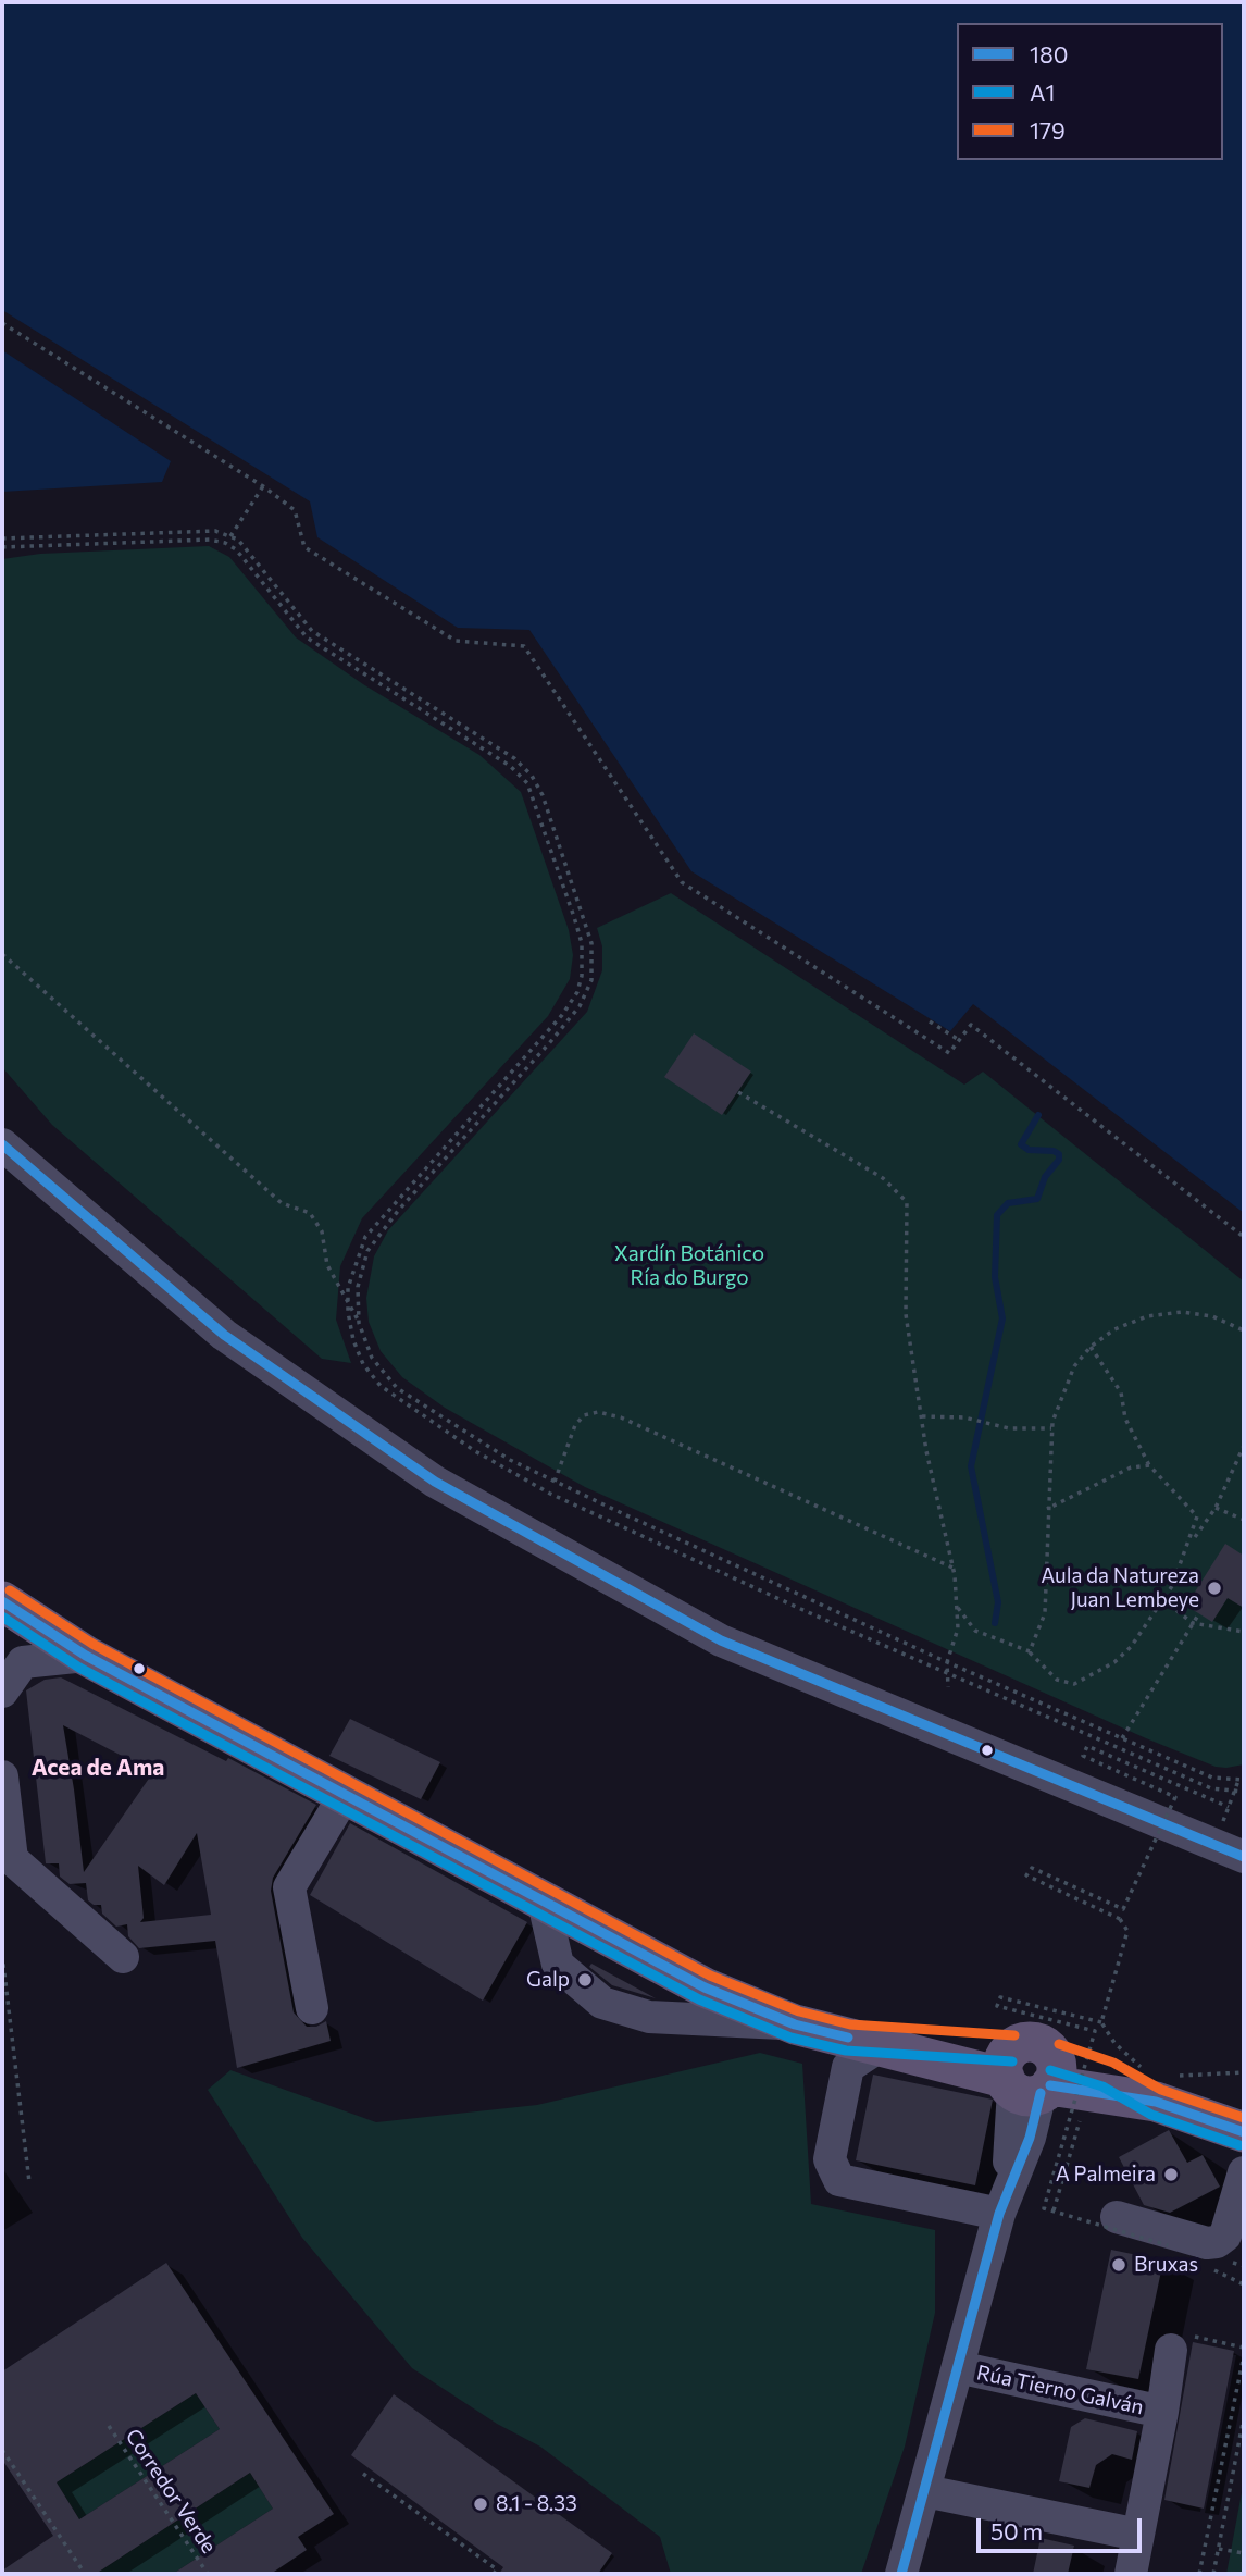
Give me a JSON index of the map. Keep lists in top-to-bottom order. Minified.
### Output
{"streets":{"street":["Rúa Tierno Galván"],"path":["Corredor Verde"]},"districts":["Acea de Ama"],"parks":["Xardín Botánico Ría do Burgo"],"places":["Aula da Natureza Juan Lembeye","Galp","A Palmeira","Bruxas","8.1 - 8.33"],"lines":["transit line 180","transit line 179","transit line A1"],"legend":["180","A1","179"],"scale_bar":"50 m"}
